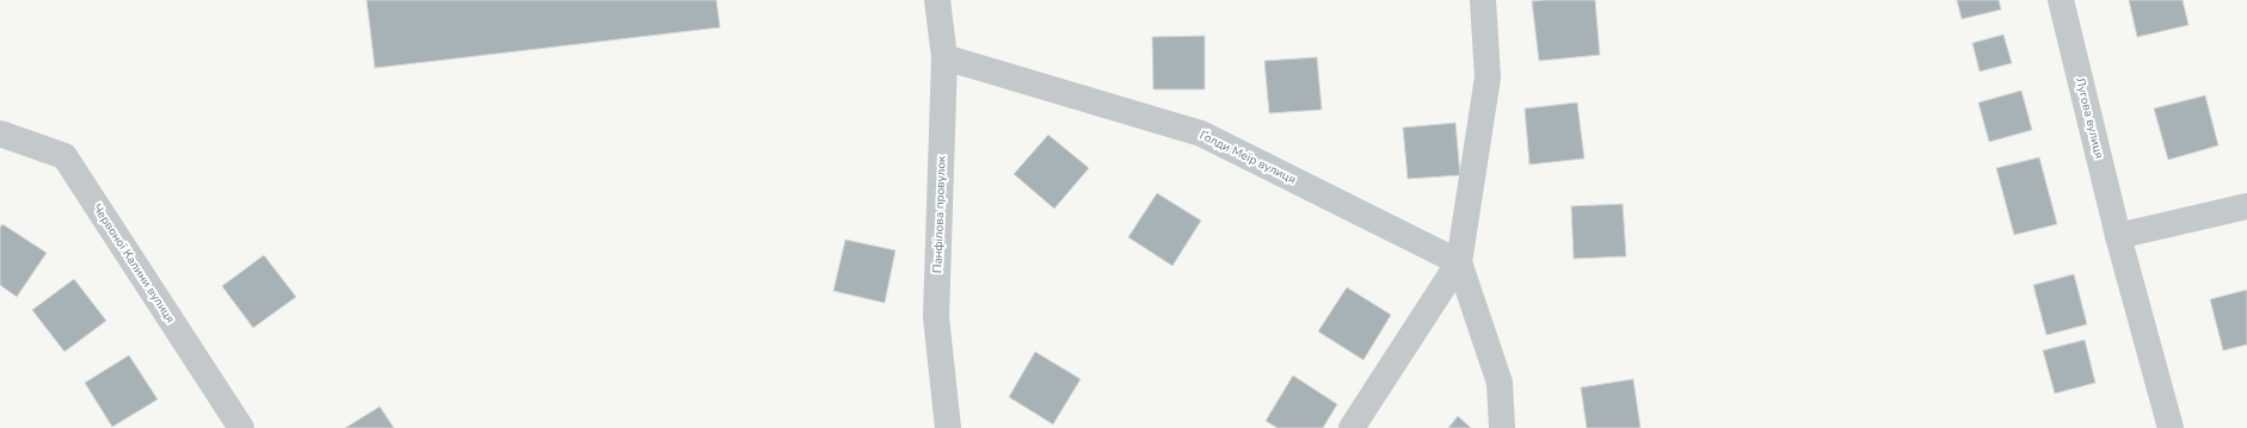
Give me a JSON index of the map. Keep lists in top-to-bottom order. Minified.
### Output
{"streets":{"street":["Лугова вулиця","Ґолди Меїр вулиця","Панфілова провулок","Червоної Калини вулиця"]},"crossings":[["Ґолди Меїр вулиця","Панфілова провулок"]]}
